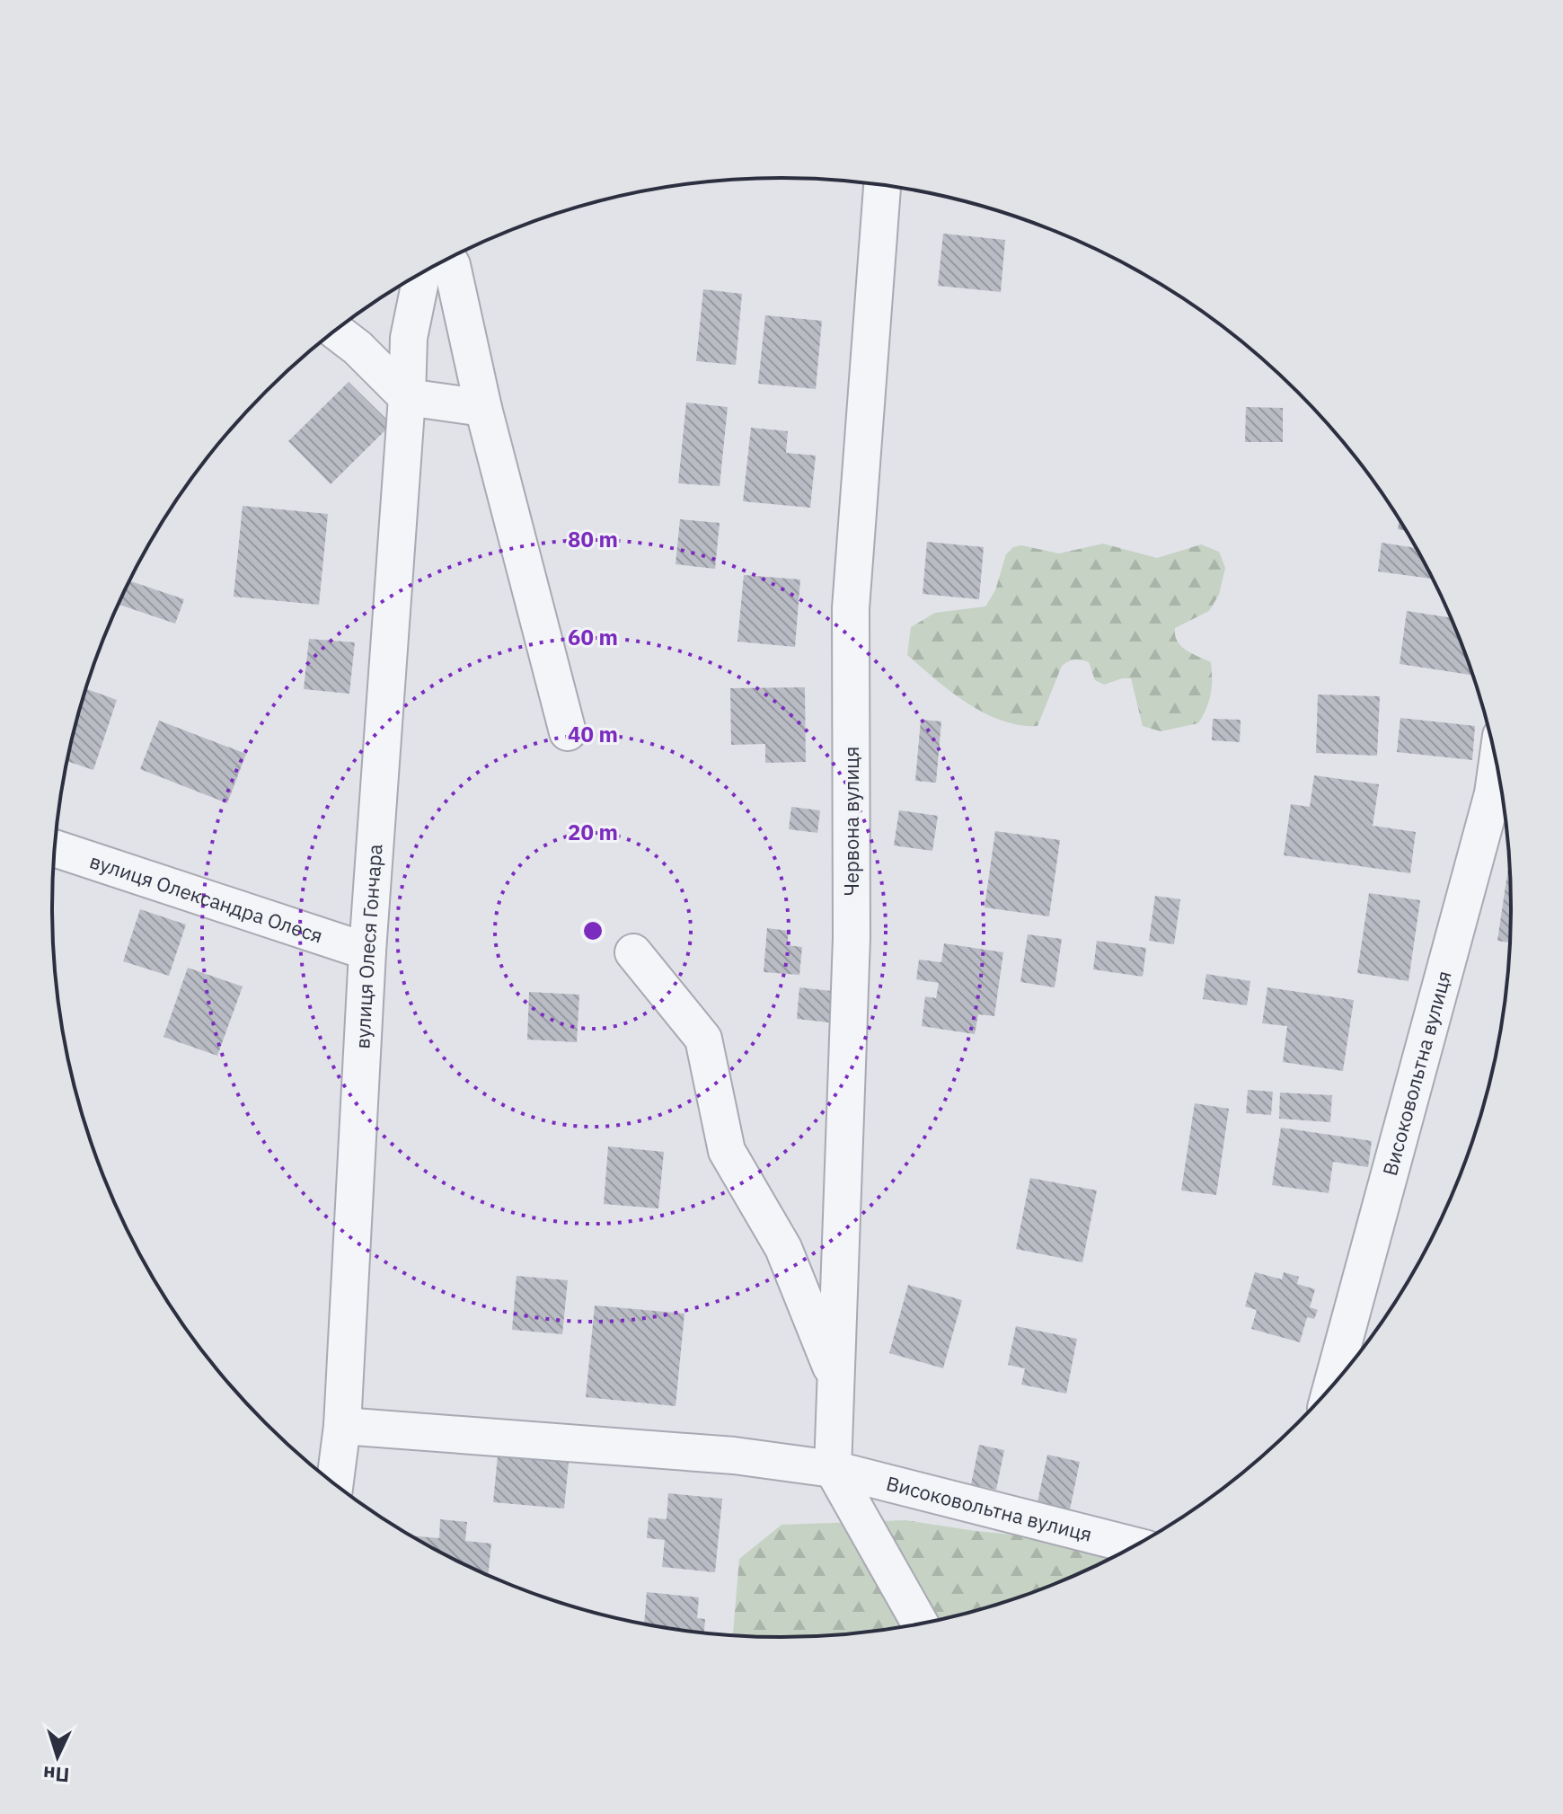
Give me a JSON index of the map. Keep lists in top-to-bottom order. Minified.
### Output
{"streets":{"street":["Червона вулиця","вулиця Олександра Олеся","вулиця Олеся Гончара","Високовольтна вулиця"]},"crossings":[["Червона вулиця","Високовольтна вулиця"],["вулиця Олександра Олеся","вулиця Олеся Гончара"],["вулиця Олеся Гончара","Високовольтна вулиця"]],"north":"bottom","rings":["80 m","60 m","40 m","20 m"]}
